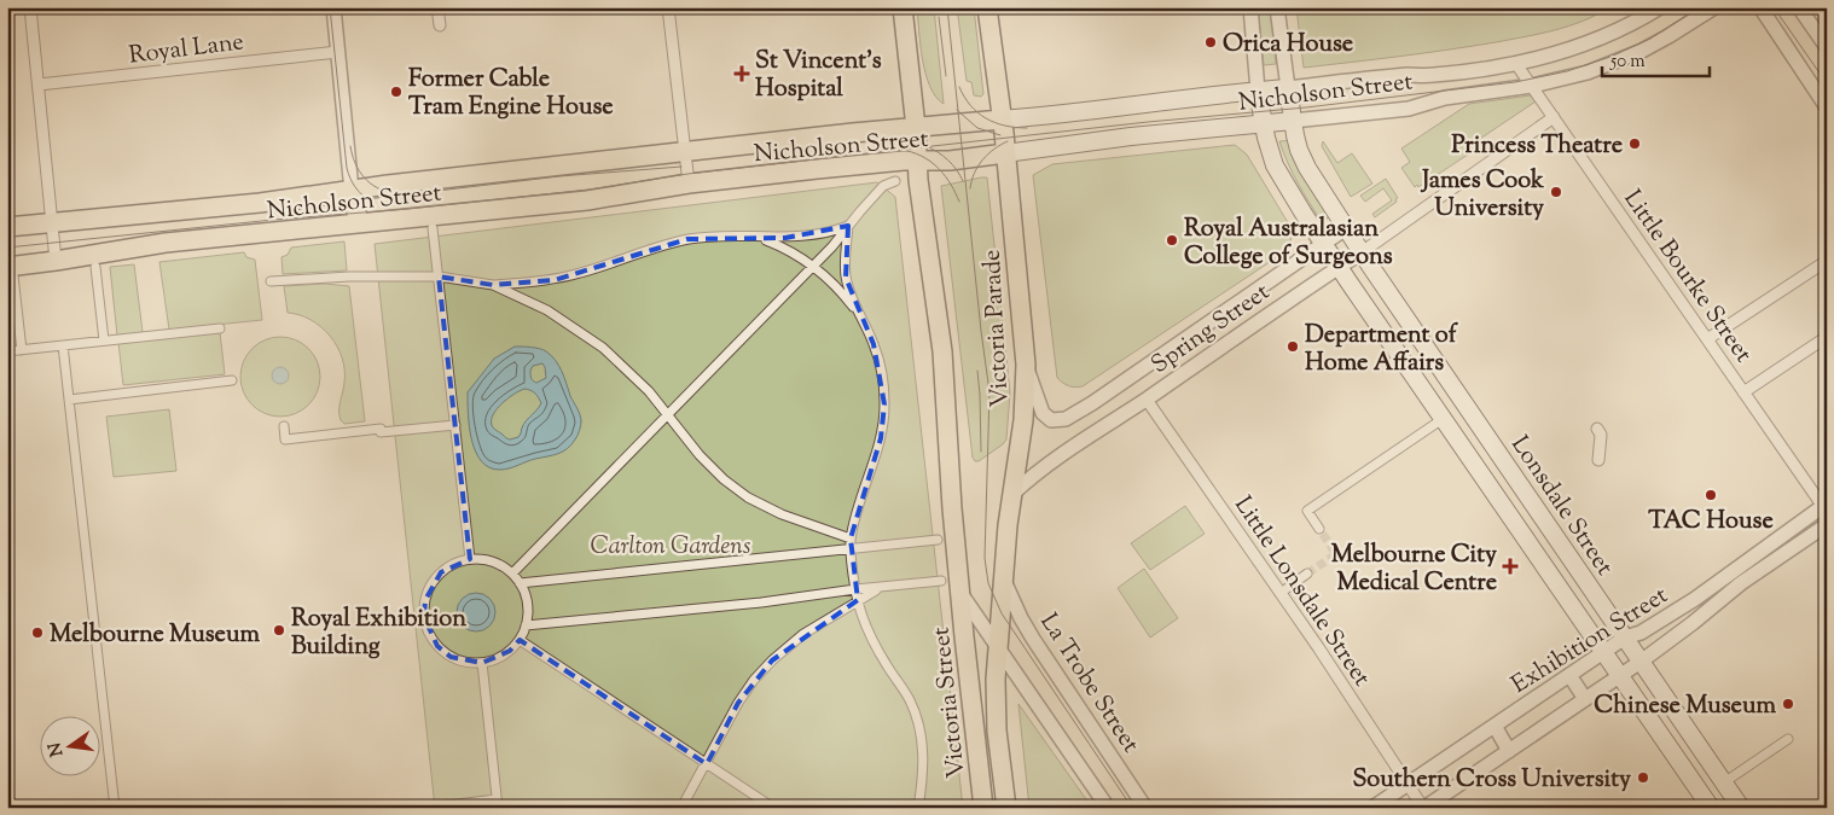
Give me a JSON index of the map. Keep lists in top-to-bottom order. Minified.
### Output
{"streets":{"main road":["Nicholson Street","Victoria Parade","Lonsdale Street","Victoria Street"],"street":["Royal Lane","Little Bourke Street","Spring Street","Little Lonsdale Street","Exhibition Street","La Trobe Street"]},"crossings":[["Nicholson Street","Little Bourke Street"],["Nicholson Street","Victoria Parade"],["Nicholson Street","Lonsdale Street"],["Little Bourke Street","Spring Street"],["Little Bourke Street","Exhibition Street"],["Spring Street","Victoria Parade"],["Spring Street","Lonsdale Street"],["Spring Street","Little Lonsdale Street"],["Victoria Parade","La Trobe Street"],["Victoria Parade","Victoria Street"],["Lonsdale Street","Exhibition Street"],["Little Lonsdale Street","Exhibition Street"]],"parks":["Carlton Gardens"],"places":{"other":["Orica House","Former Cable Tram Engine House","Princess Theatre","James Cook University","Royal Australasian College of Surgeons","Department of Home Affairs","TAC House","Royal Exhibition Building","Melbourne Museum","Chinese Museum","Southern Cross University"],"health":["St Vincent's Hospital","Melbourne City Medical Centre"]},"scale_bar":"50 m","north":"left"}
